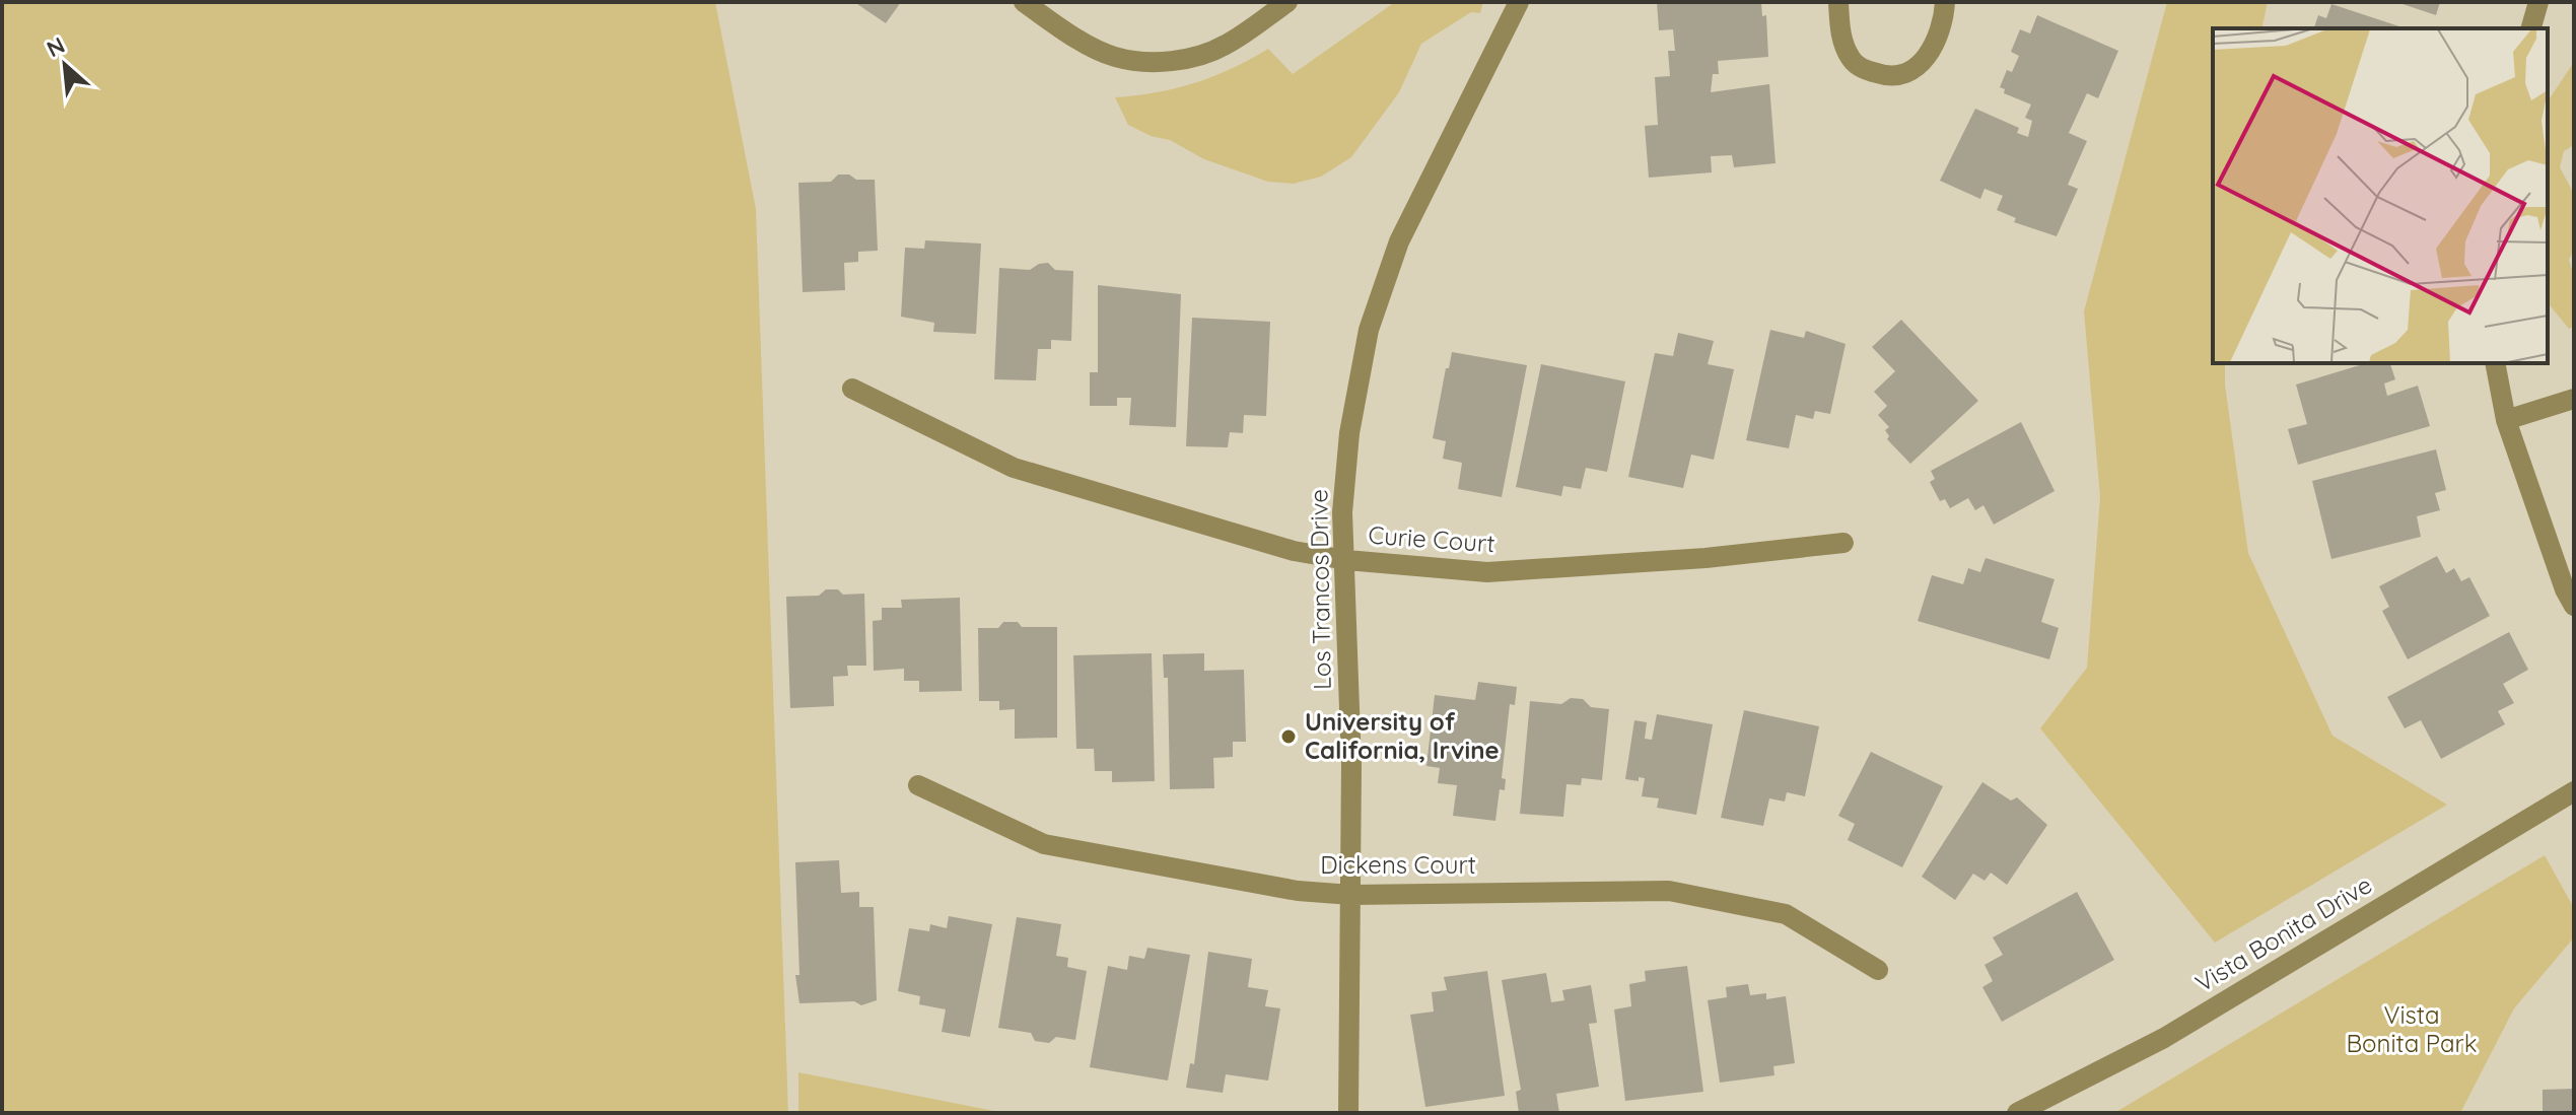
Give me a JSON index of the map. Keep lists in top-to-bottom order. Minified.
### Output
{"streets":{"street":["Curie Court","Los Trancos Drive","Dickens Court","Vista Bonita Drive"]},"crossings":[["Curie Court","Los Trancos Drive"],["Los Trancos Drive","Dickens Court"]],"parks":["Vista Bonita Park"],"places":["University of California, Irvine"],"north":"top left"}
